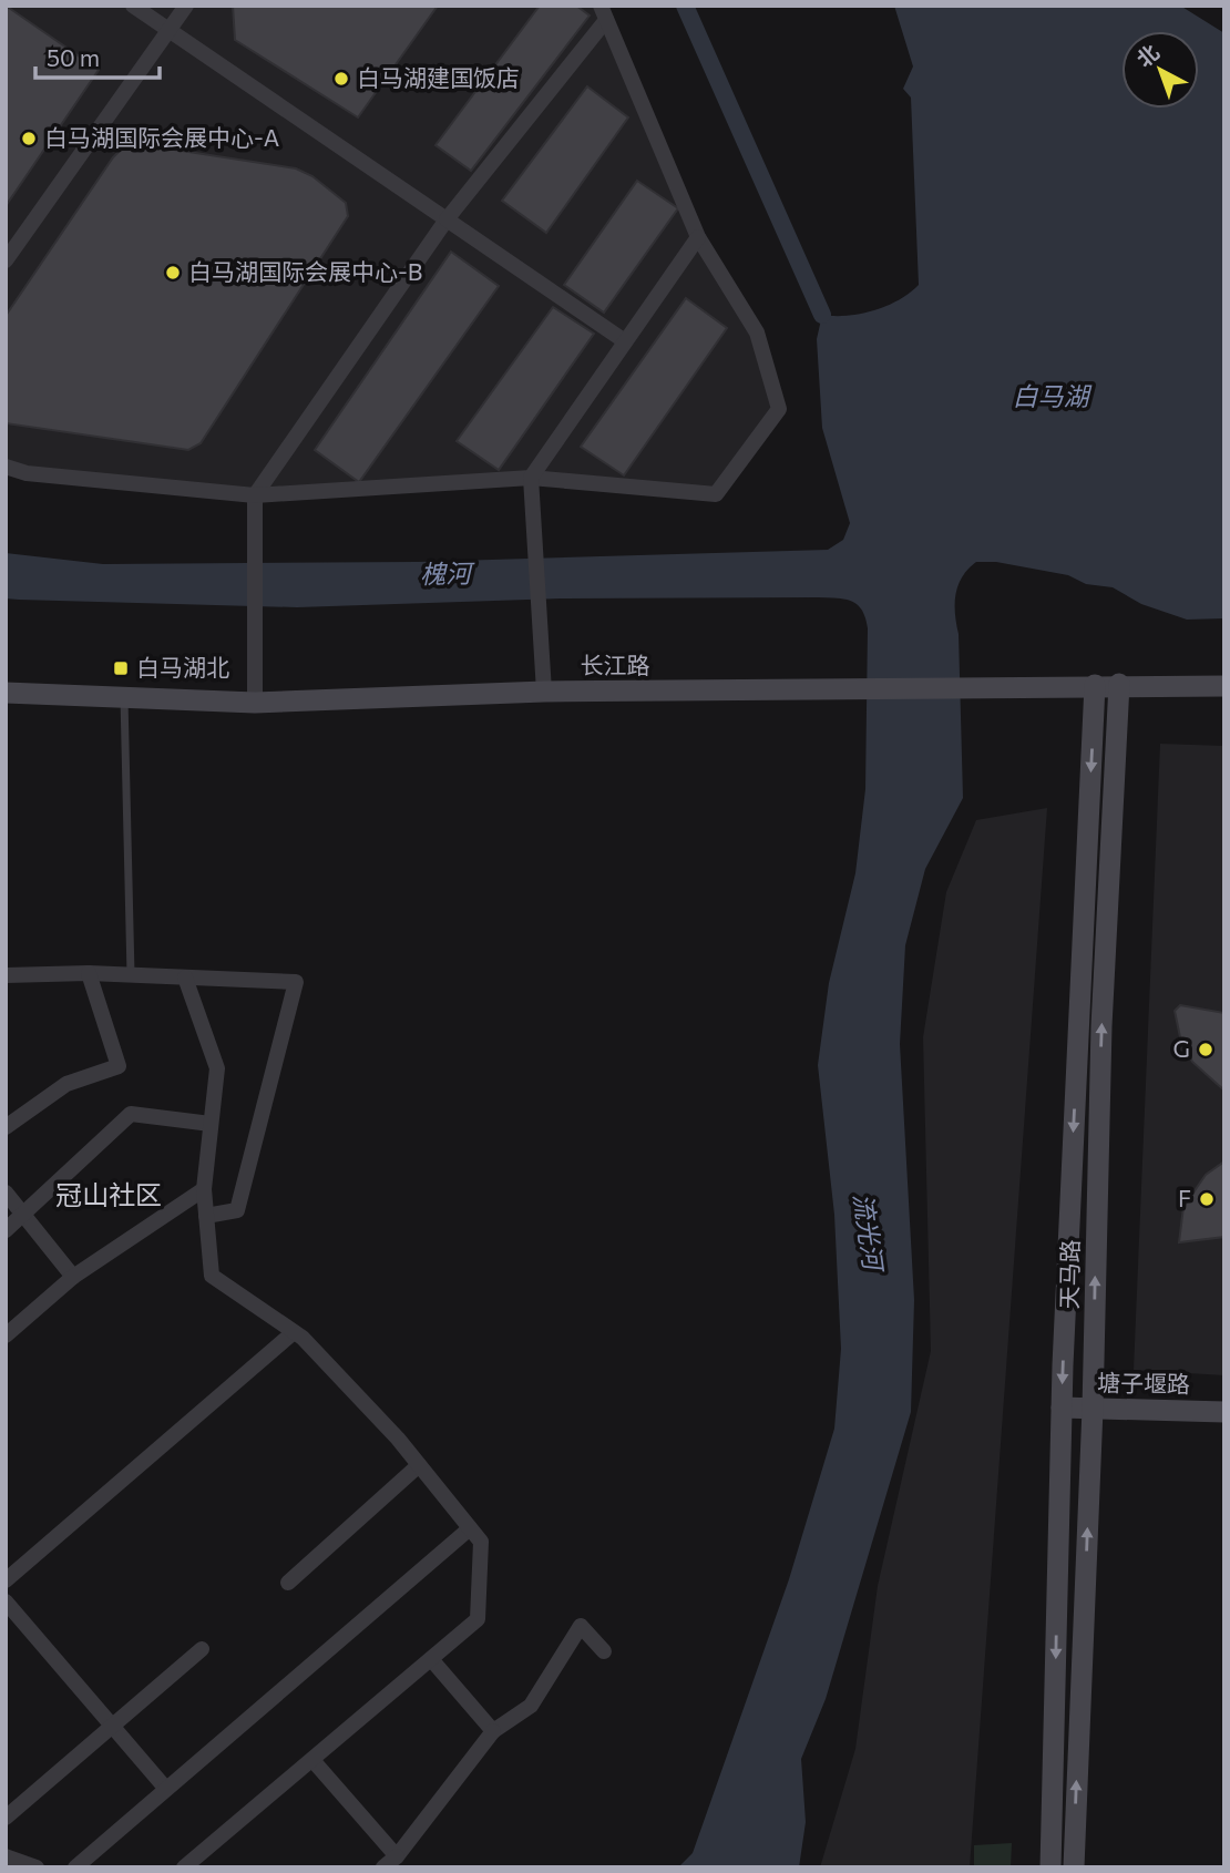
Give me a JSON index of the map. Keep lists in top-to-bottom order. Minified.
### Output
{"streets":{"main road":["长江路","天马路","塘子堰路"]},"crossings":[["长江路","天马路"],["天马路","塘子堰路"]],"districts":["冠山社区"],"water":["白马湖","槐河","流光河"],"places":{"other":["白马湖建国饭店","白马湖国际会展中心-A","白马湖国际会展中心-B","G","F"],"transit":["白马湖北"]},"scale_bar":"50 m","north":"top left"}
